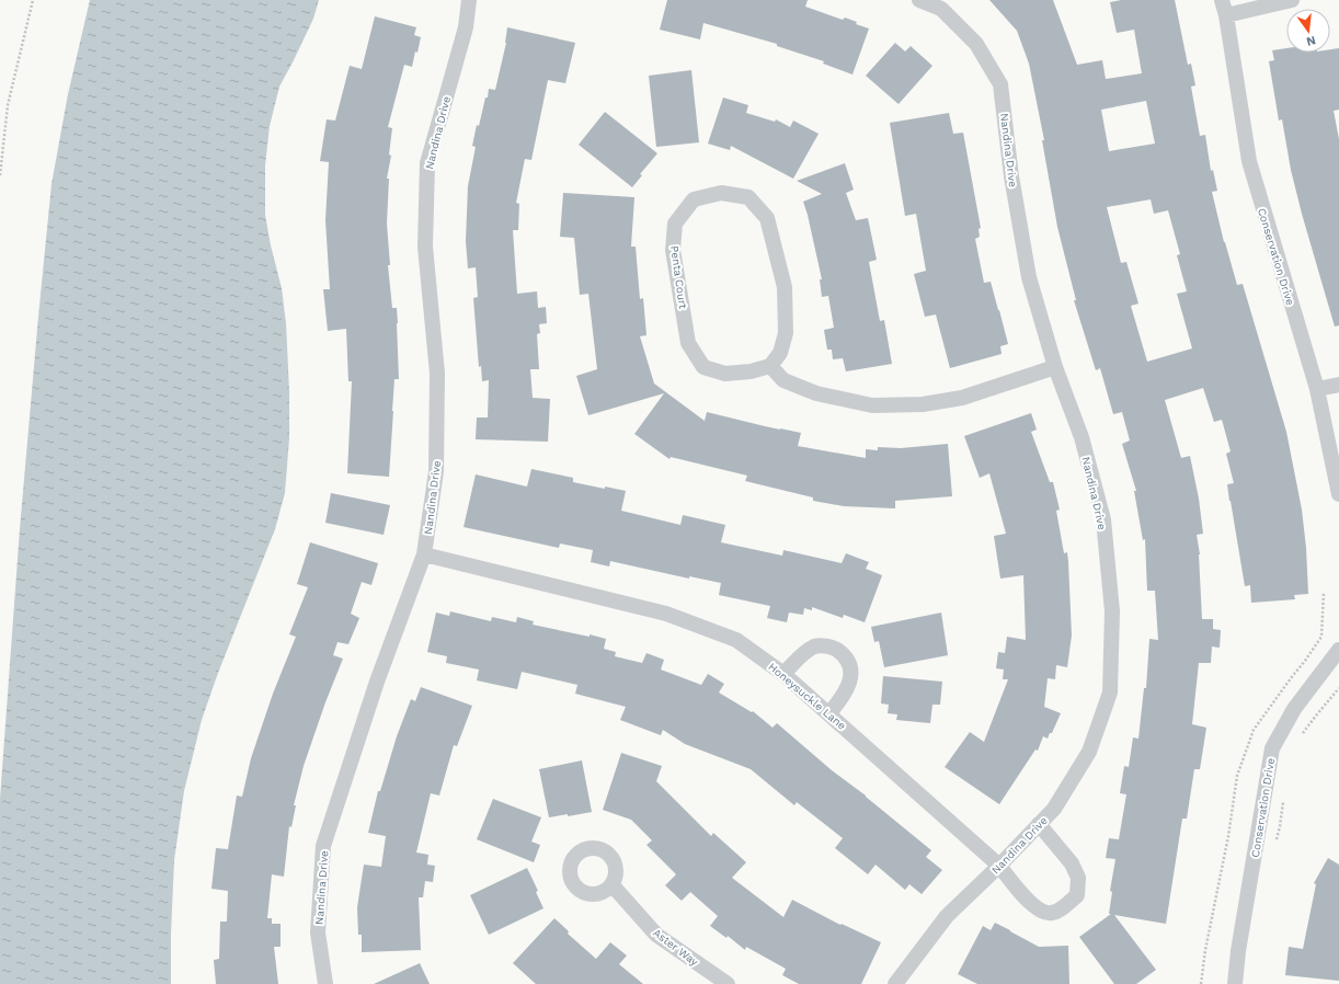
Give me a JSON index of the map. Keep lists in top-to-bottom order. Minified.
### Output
{"streets":{"street":["Nandina Drive","Conservation Drive","Penta Court","Honeysuckle Lane","Aster Way"]},"crossings":[["Nandina Drive","Honeysuckle Lane"]],"north":"bottom"}
